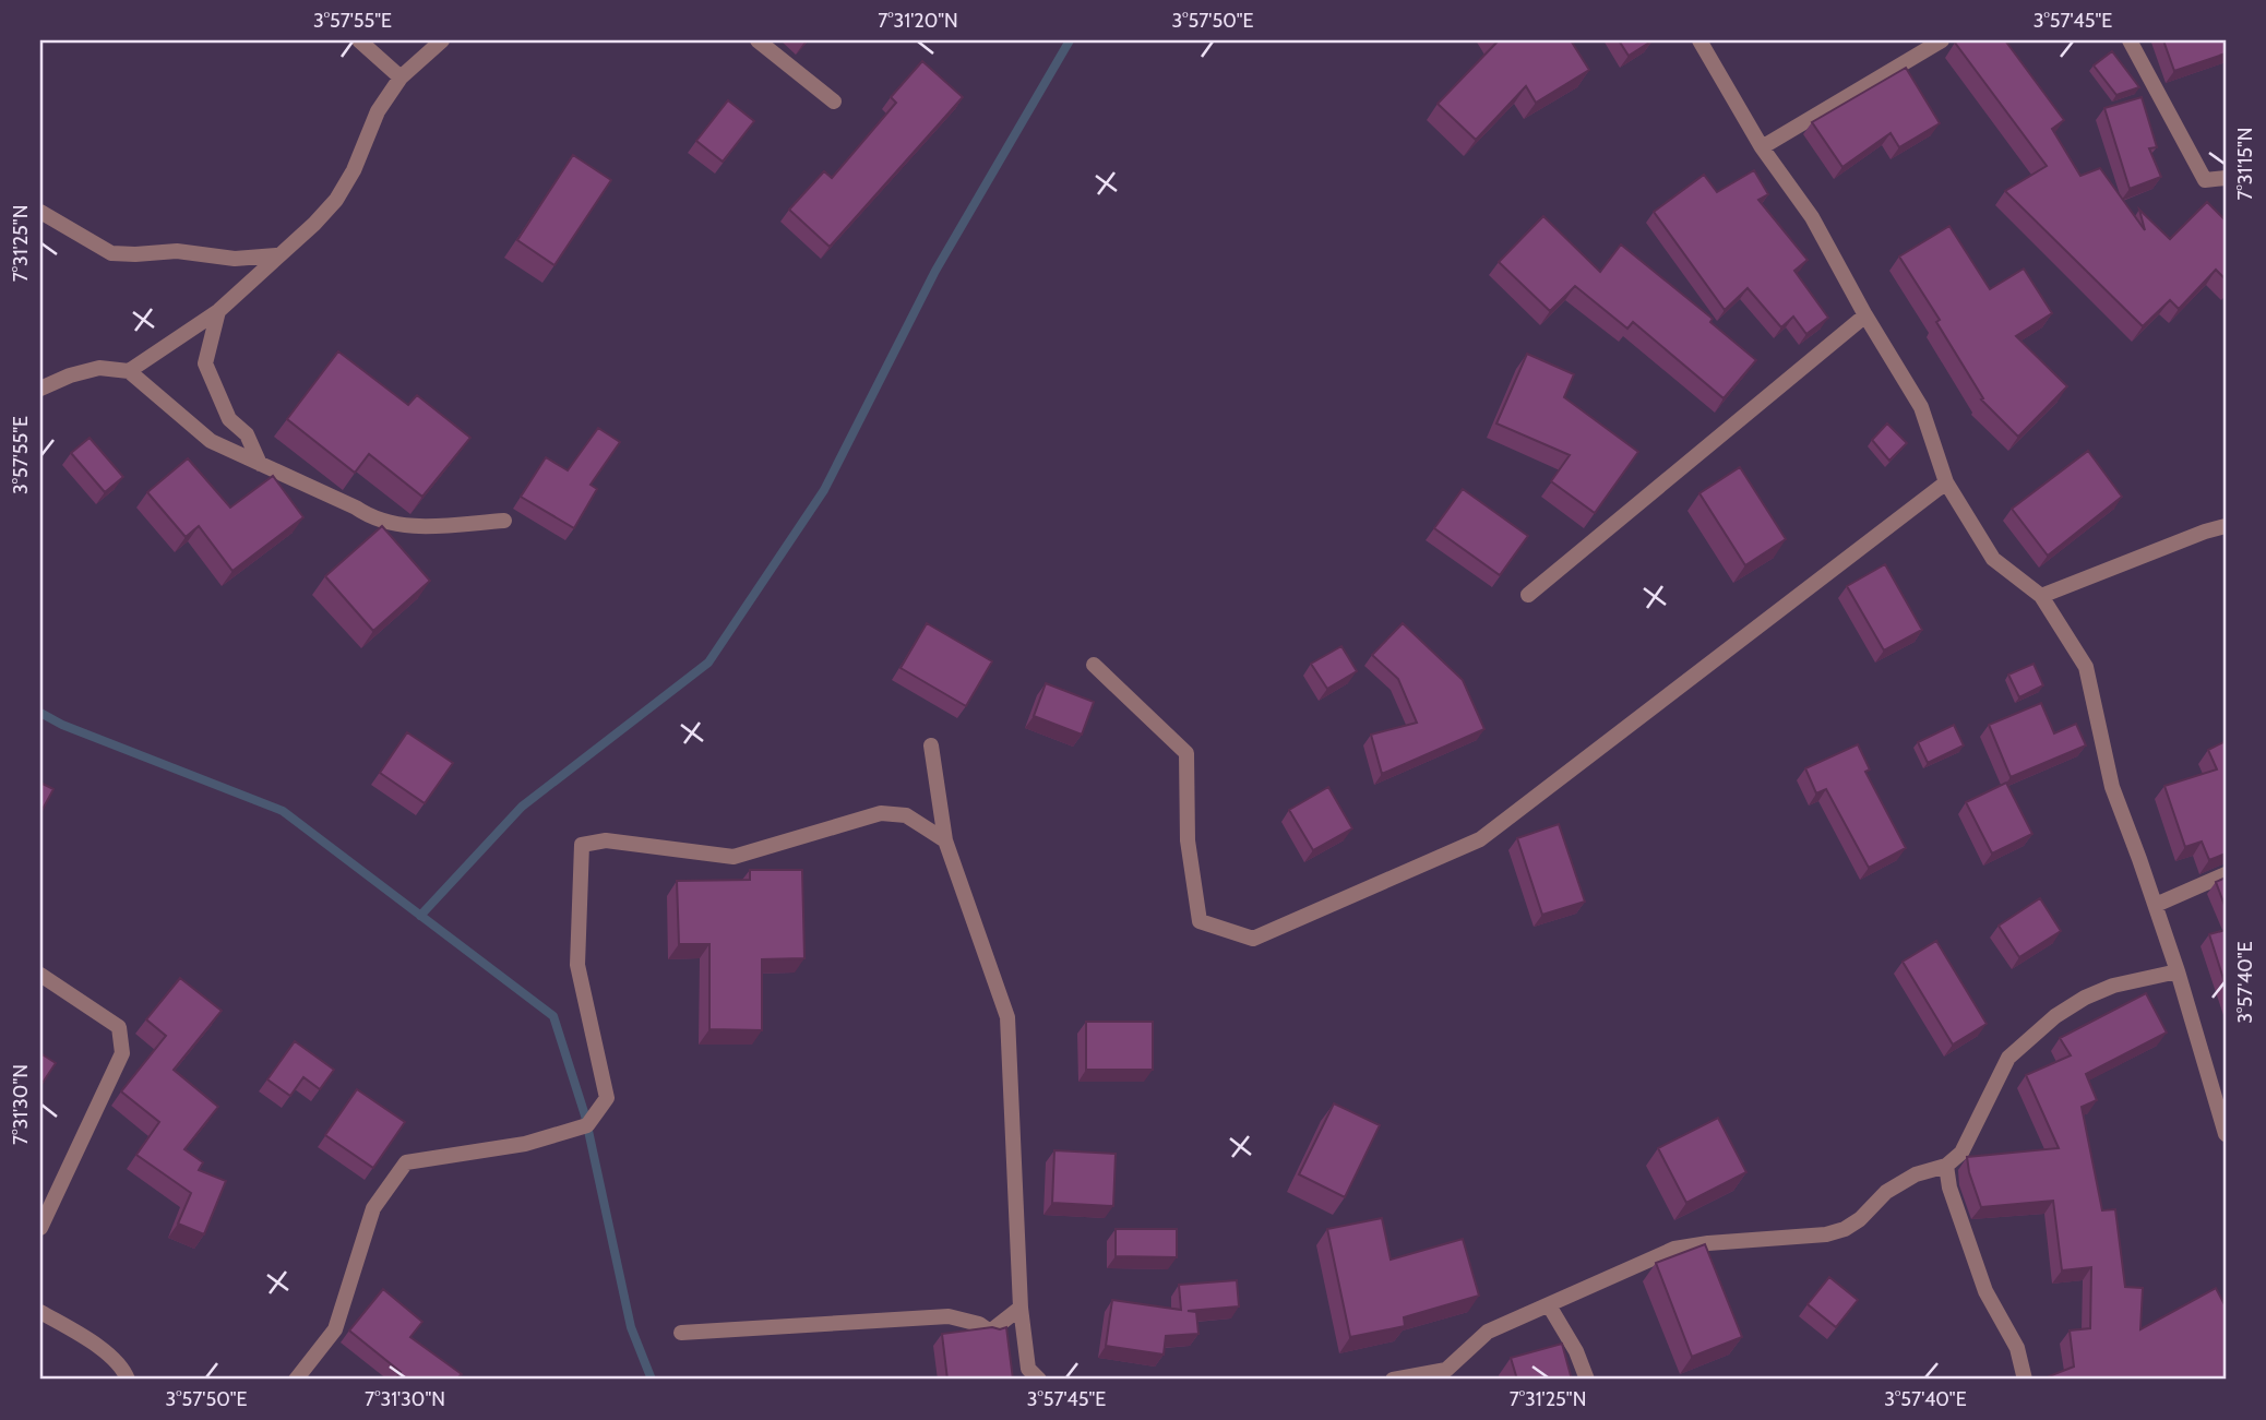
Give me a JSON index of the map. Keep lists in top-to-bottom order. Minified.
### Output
{"coordinates":["3°57'55\"E","7°31'20\"N","3°57'50\"E","3°57'45\"E","7°31'15\"N","7°31'25\"N","3°57'40\"E","7°31'30\"N"]}
